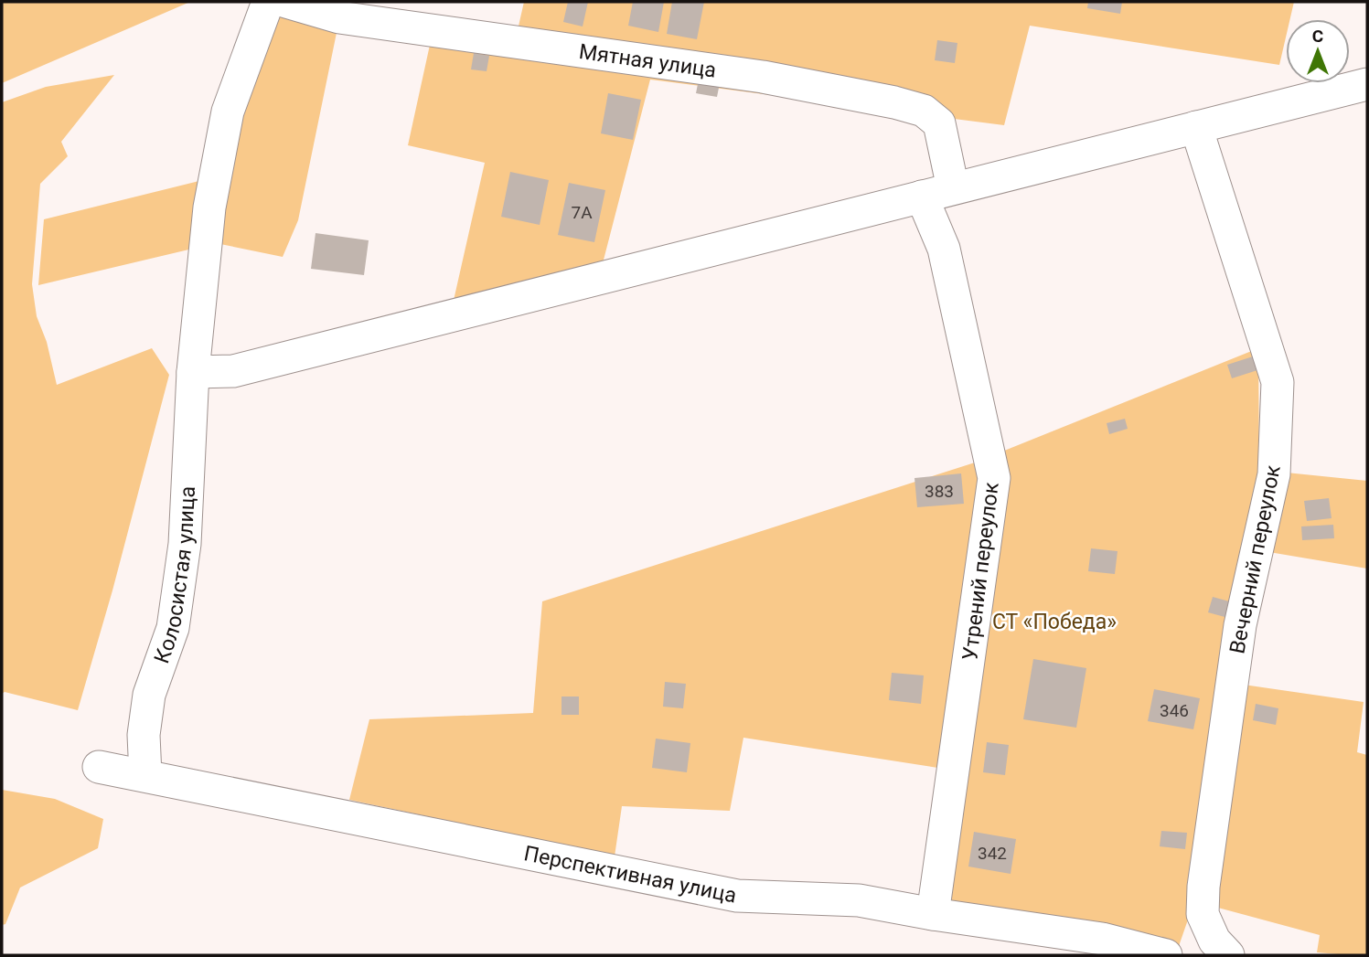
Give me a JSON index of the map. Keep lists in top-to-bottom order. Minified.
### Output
{"streets":{"street":["Мятная улица","Вечерний переулок","Утрений переулок","Колосистая улица","Перспективная улица"]},"crossings":[["Утрений переулок","Перспективная улица"],["Колосистая улица","Перспективная улица"]],"parks":["СТ «Победа»"],"house_numbers":["7А","383","346","342"],"north":"top"}
